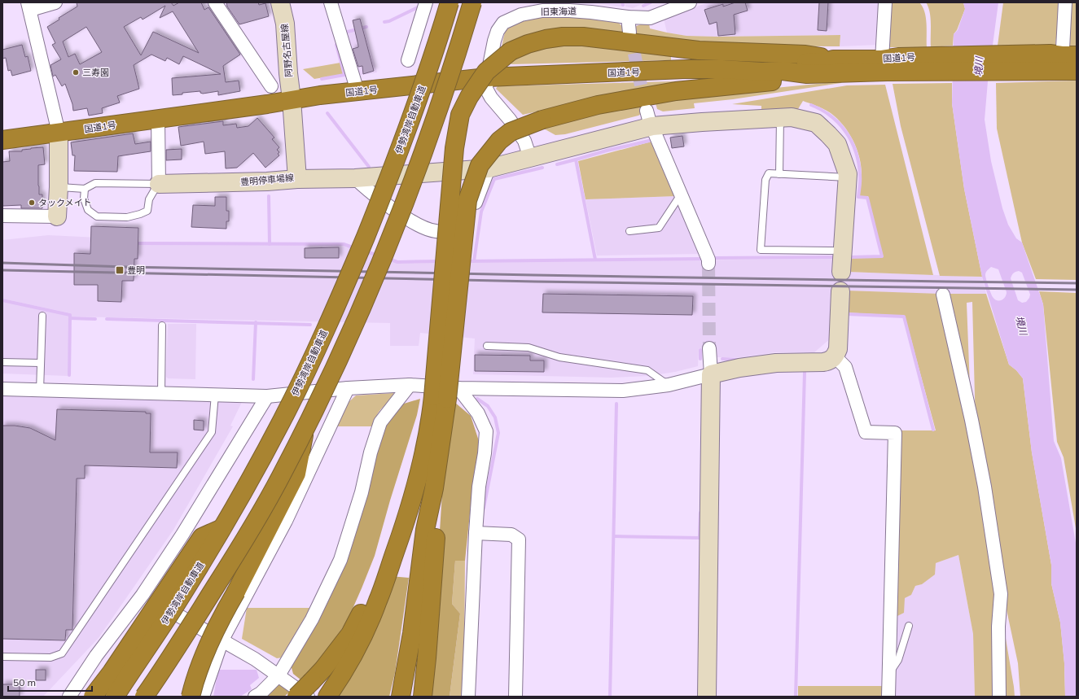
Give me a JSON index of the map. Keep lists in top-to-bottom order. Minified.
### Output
{"streets":{"highway":["国道1号","伊勢湾岸自動車道"],"street":["旧東海道","阿野名古屋線","豊明停車場線"]},"crossings":[["旧東海道","国道1号"],["阿野名古屋線","国道1号"],["阿野名古屋線","豊明停車場線"],["国道1号","豊明停車場線"]],"water":["境川"],"places":{"other":["三寿園","タックメイト"],"transit":["豊明"]},"scale_bar":"50 m"}
